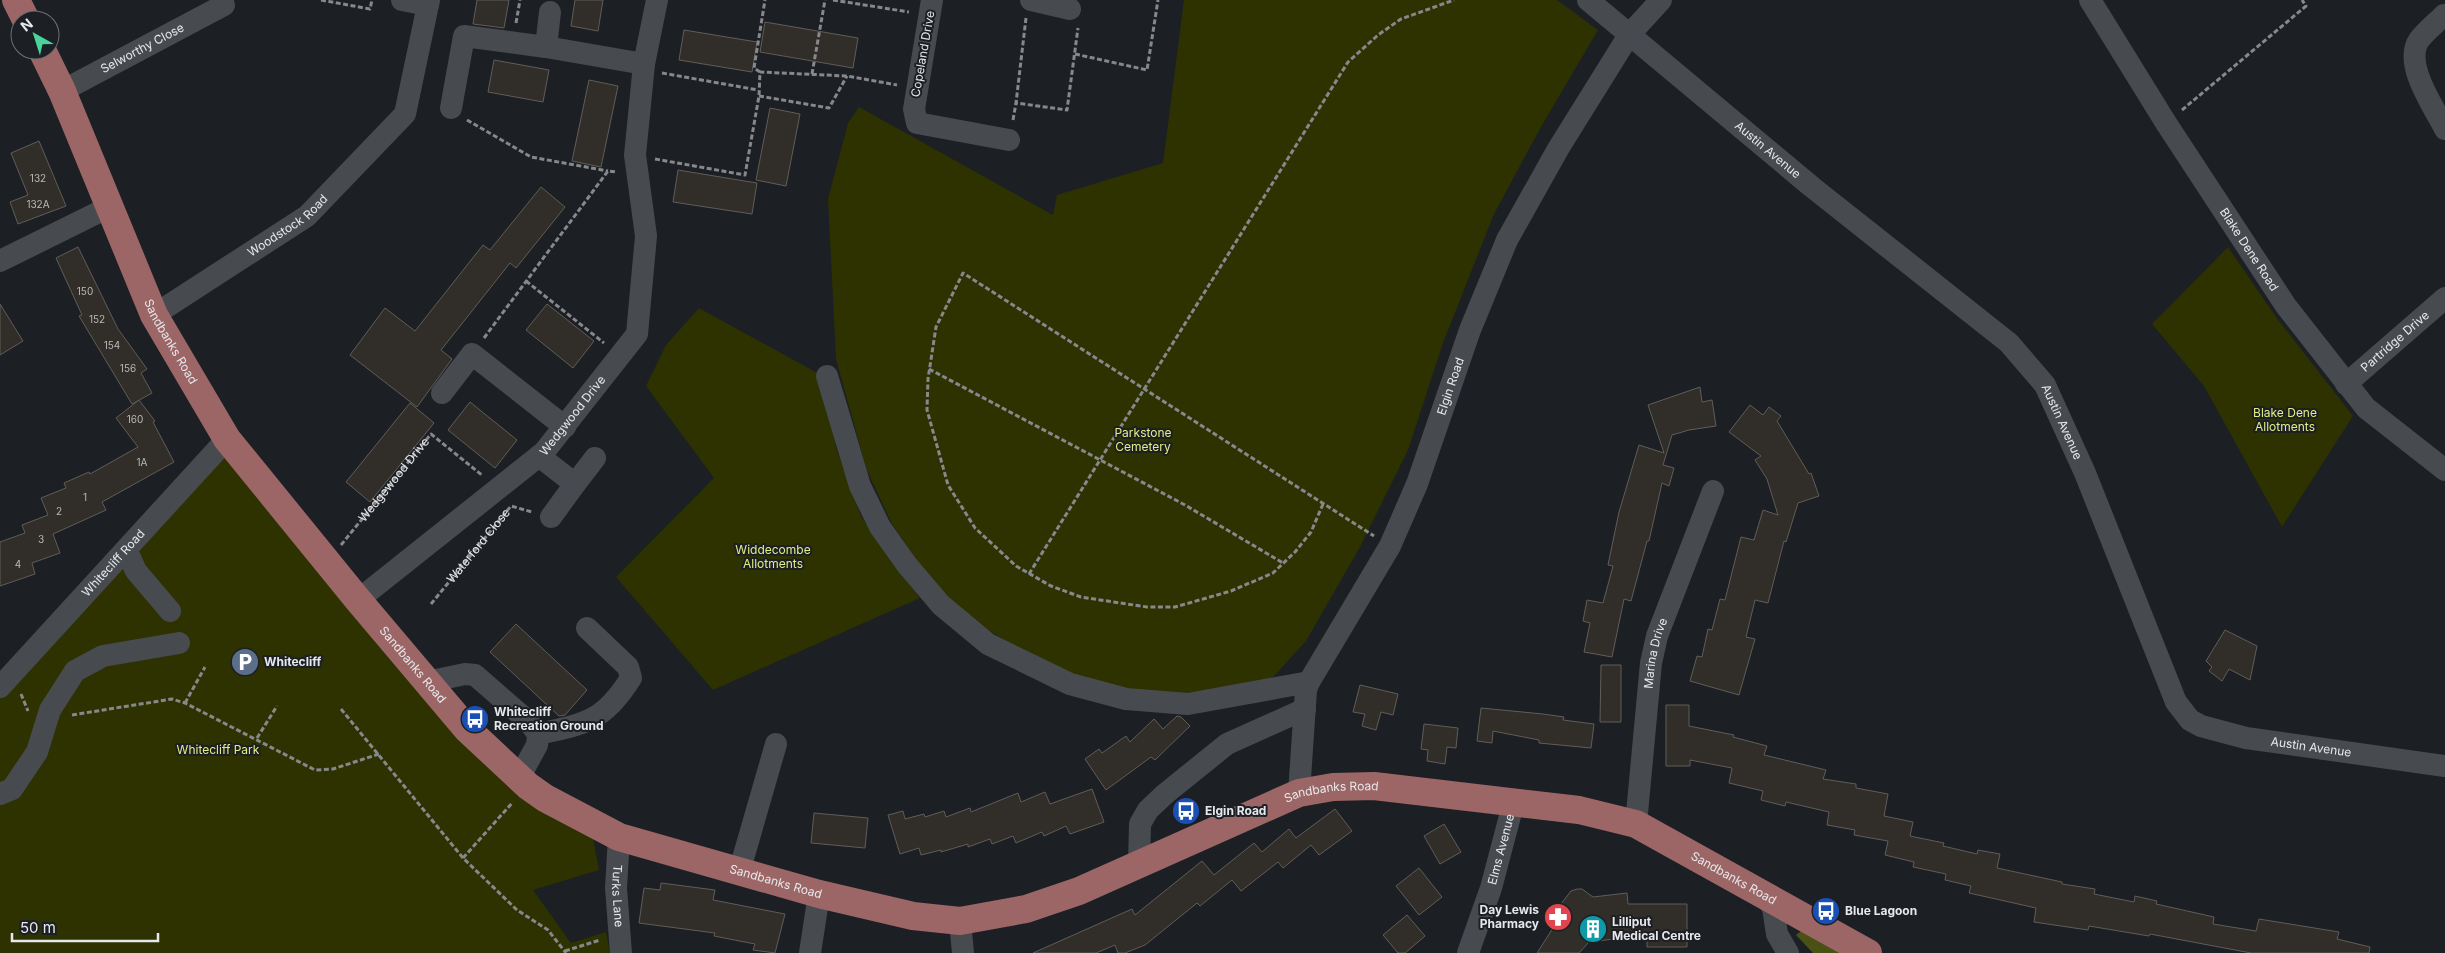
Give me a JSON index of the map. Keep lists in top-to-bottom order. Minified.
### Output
{"streets":{"main road":["Sandbanks Road"],"street":["Selworthy Close","Copeland Drive","Austin Avenue","Woodstock Road","Blake Dene Road","Partridge Drive","Elgin Road","Wedgwood Drive","Whitecliff Road","Marina Drive","Elms Avenue","Turks Lane"],"path":["Wedgewood Drive","Waterford Close"]},"crossings":[["Selworthy Close","Sandbanks Road"],["Austin Avenue","Elgin Road"],["Woodstock Road","Sandbanks Road"],["Blake Dene Road","Partridge Drive"],["Sandbanks Road","Elgin Road"],["Sandbanks Road","Wedgwood Drive"],["Sandbanks Road","Whitecliff Road"],["Sandbanks Road","Marina Drive"],["Sandbanks Road","Elms Avenue"],["Sandbanks Road","Turks Lane"],["Wedgwood Drive","Wedgewood Drive"]],"parks":["Blake Dene Allotments","Parkstone Cemetery","Widdecombe Allotments","Whitecliff Park"],"places":{"parking":["Whitecliff"],"bus stop":["Whitecliff Recreation Ground","Elgin Road","Blue Lagoon"],"pharmacy":["Day Lewis Pharmacy"],"building":["Lilliput Medical Centre"]},"house_numbers":["132","132A","150","152","154","156","160","1A","1","2","3","4"],"scale_bar":"50 m","north":"top left"}
